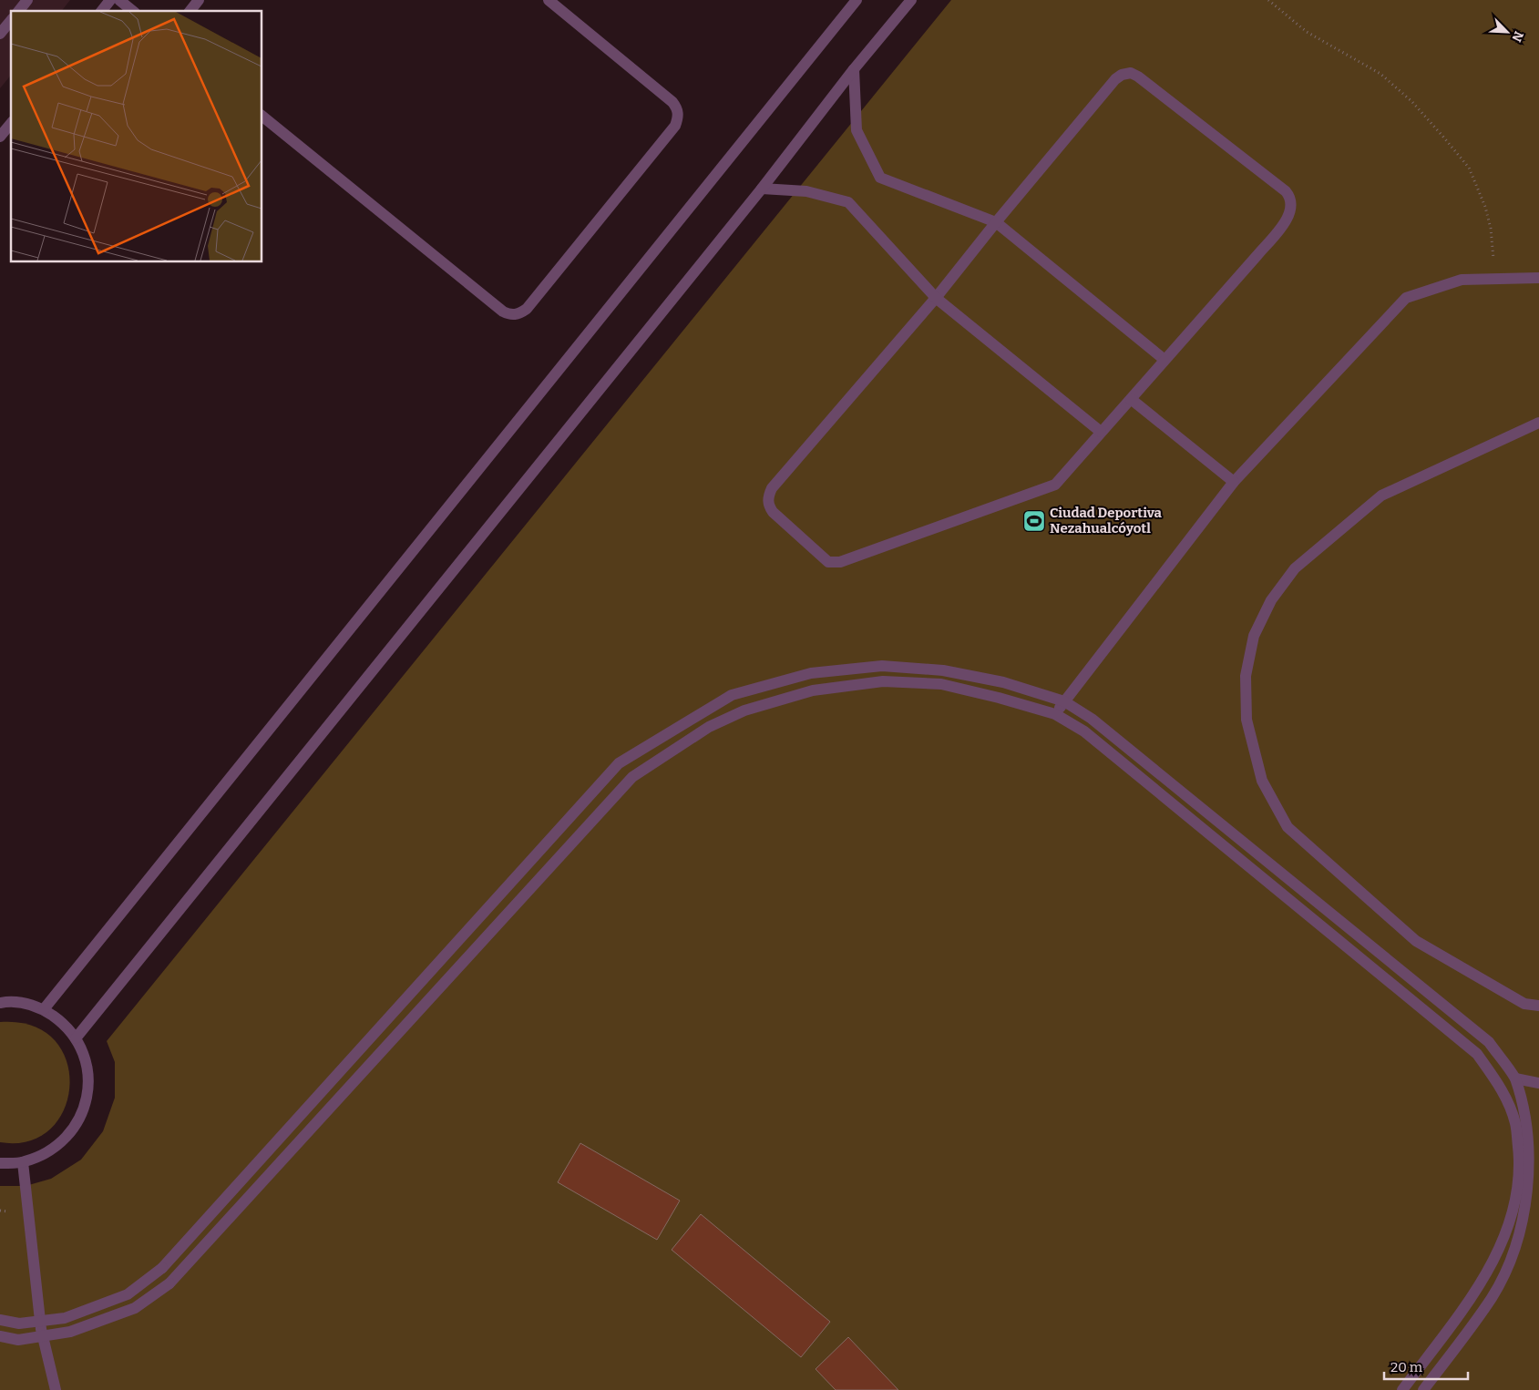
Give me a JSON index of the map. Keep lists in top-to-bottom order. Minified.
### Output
{"places":{"sports":["Ciudad Deportiva Nezahualcóyotl"]},"scale_bar":"20 m","north":"bottom right"}
